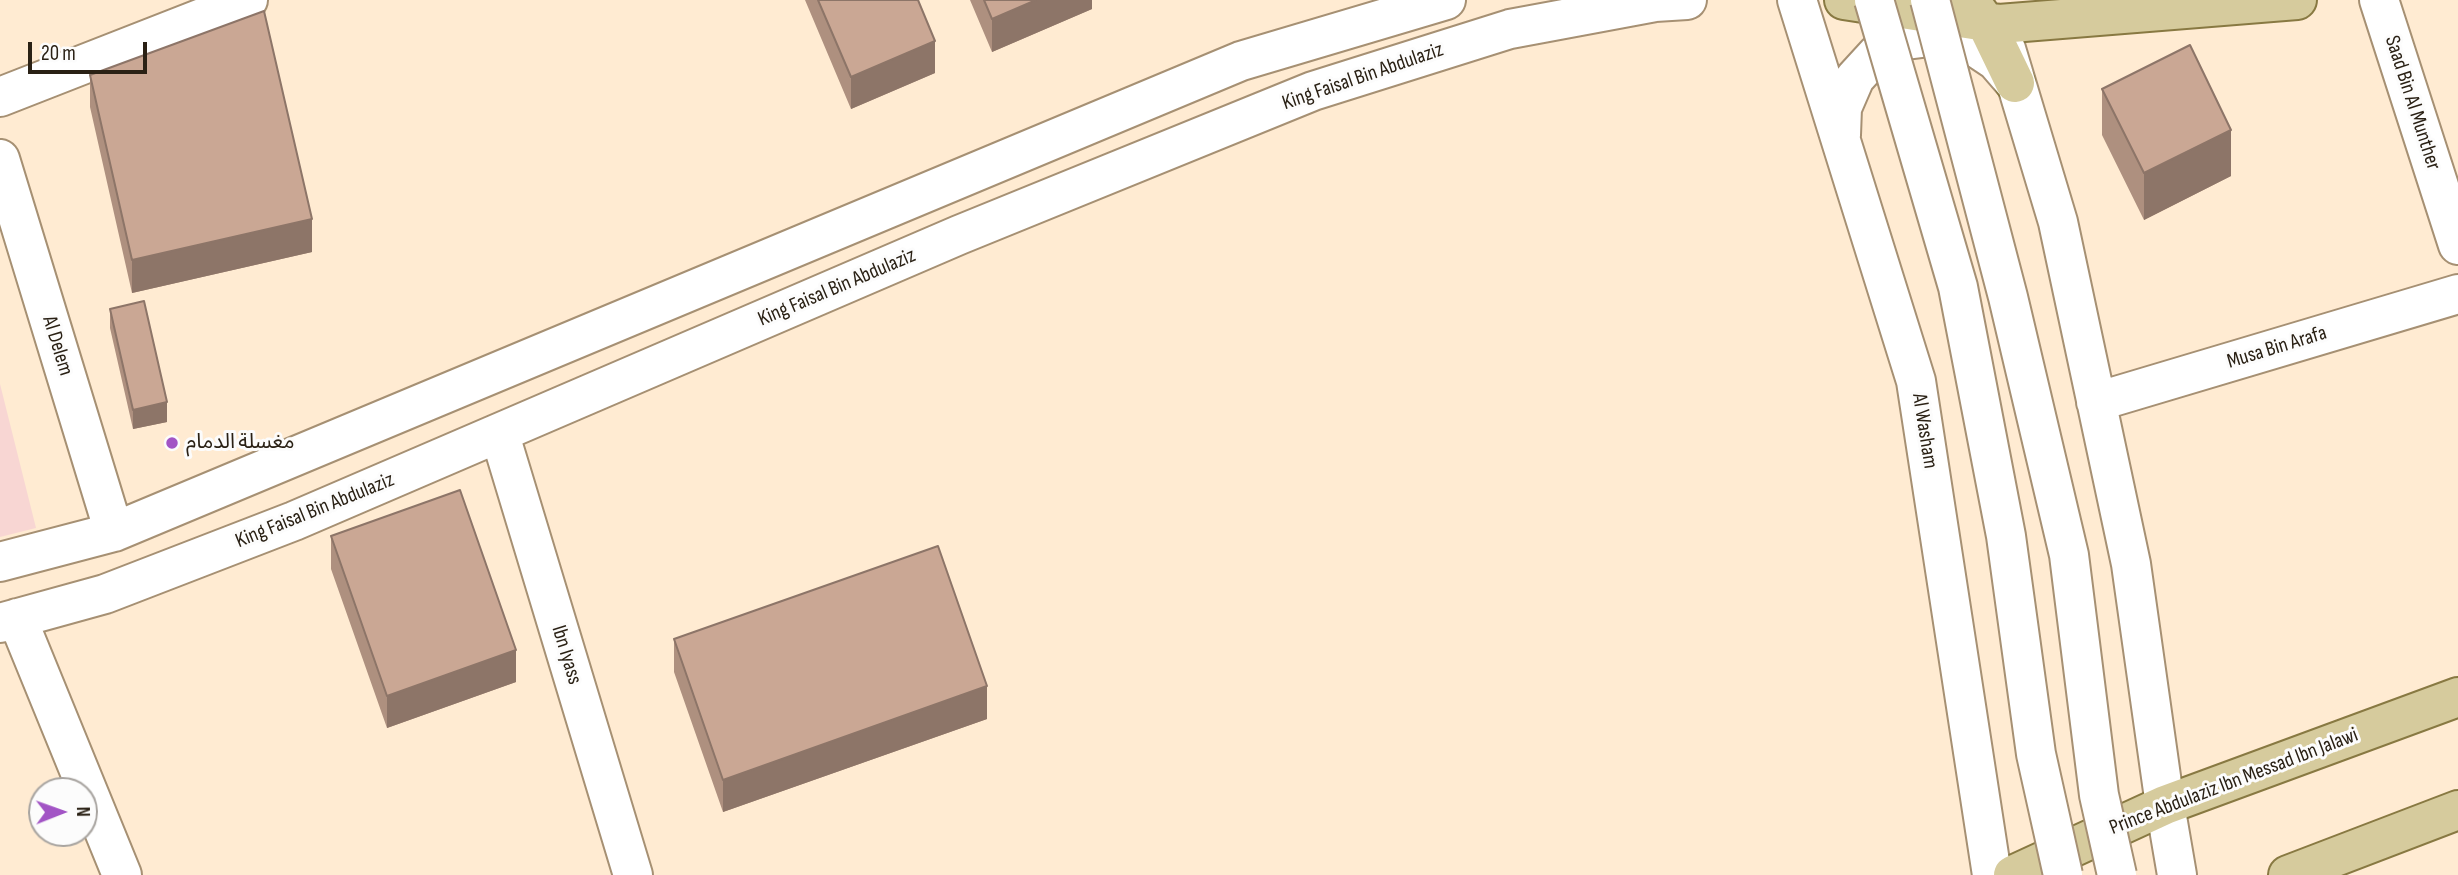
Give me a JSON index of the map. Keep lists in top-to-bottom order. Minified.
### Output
{"streets":{"main road":["Prince Abdulaziz Ibn Messad Ibn Jalawi"],"street":["King Faisal Bin Abdulaziz","Saad Bin Al Munther","Al Delem","Musa Bin Arafa","Al Washam","Ibn Iyass"]},"crossings":[["King Faisal Bin Abdulaziz","Ibn Iyass"]],"places":["مغسلة الدمام"],"scale_bar":"20 m","north":"right"}
